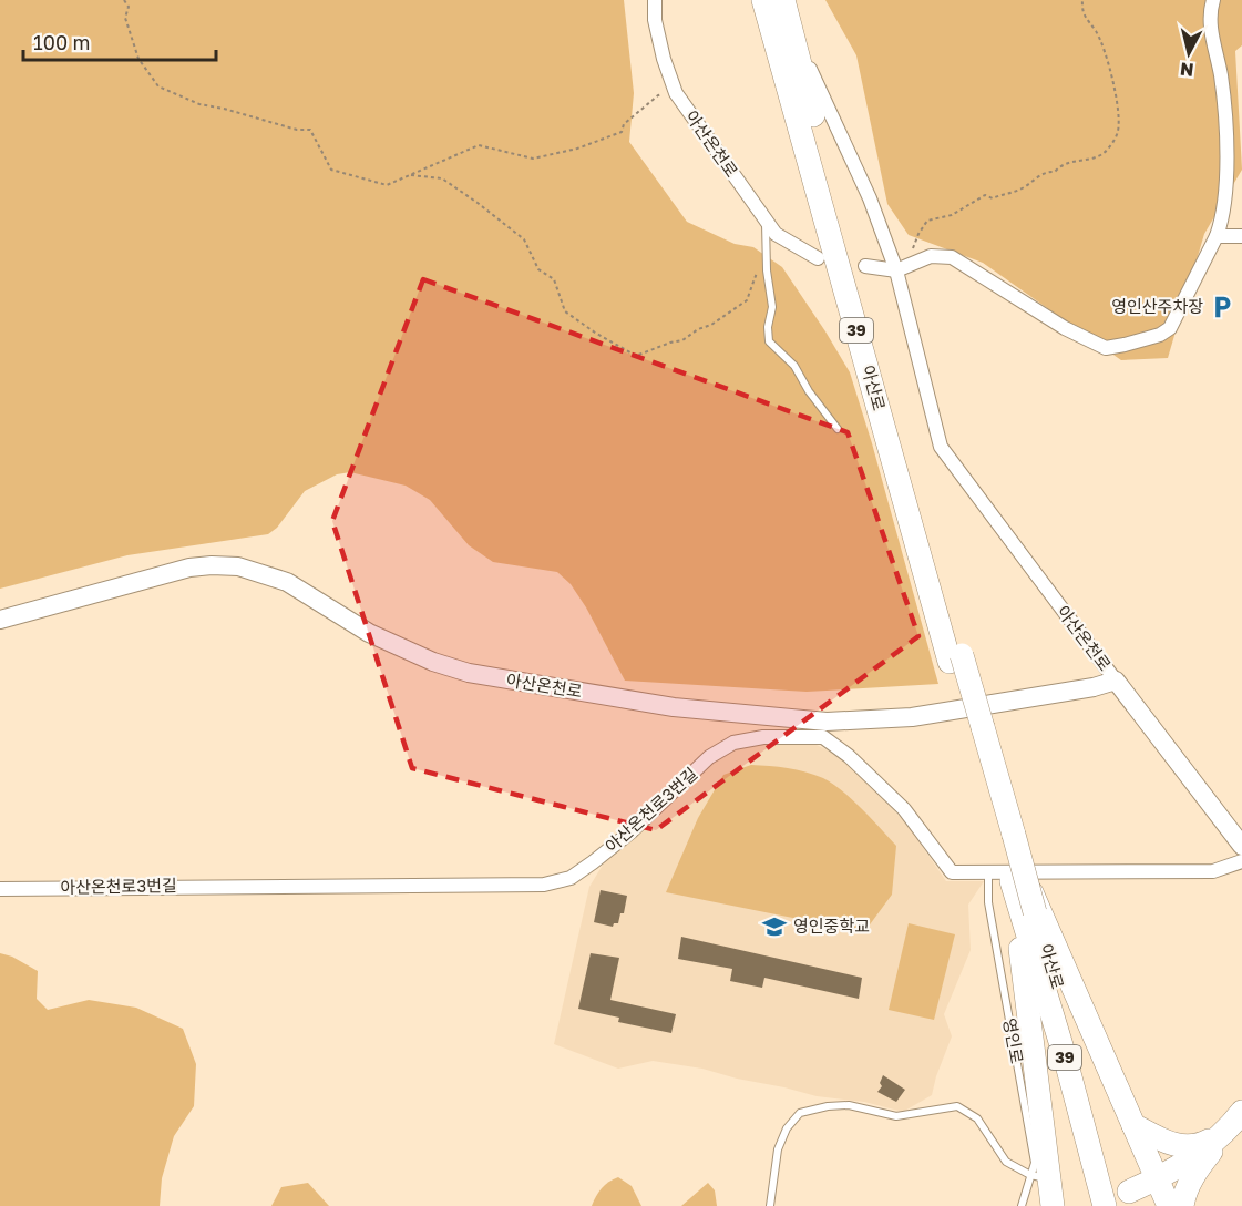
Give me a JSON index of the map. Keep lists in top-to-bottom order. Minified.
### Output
{"streets":{"highway":["39","아산로"],"main road":["아산온천로"],"street":["아산온천로3번길"],"lane":["영인로"]},"crossings":[["아산온천로","아산로"],["아산온천로","아산온천로3번길"]],"places":{"parking":["영인산주차장"],"school or university":["영인중학교"]},"scale_bar":"100 m","north":"bottom"}
